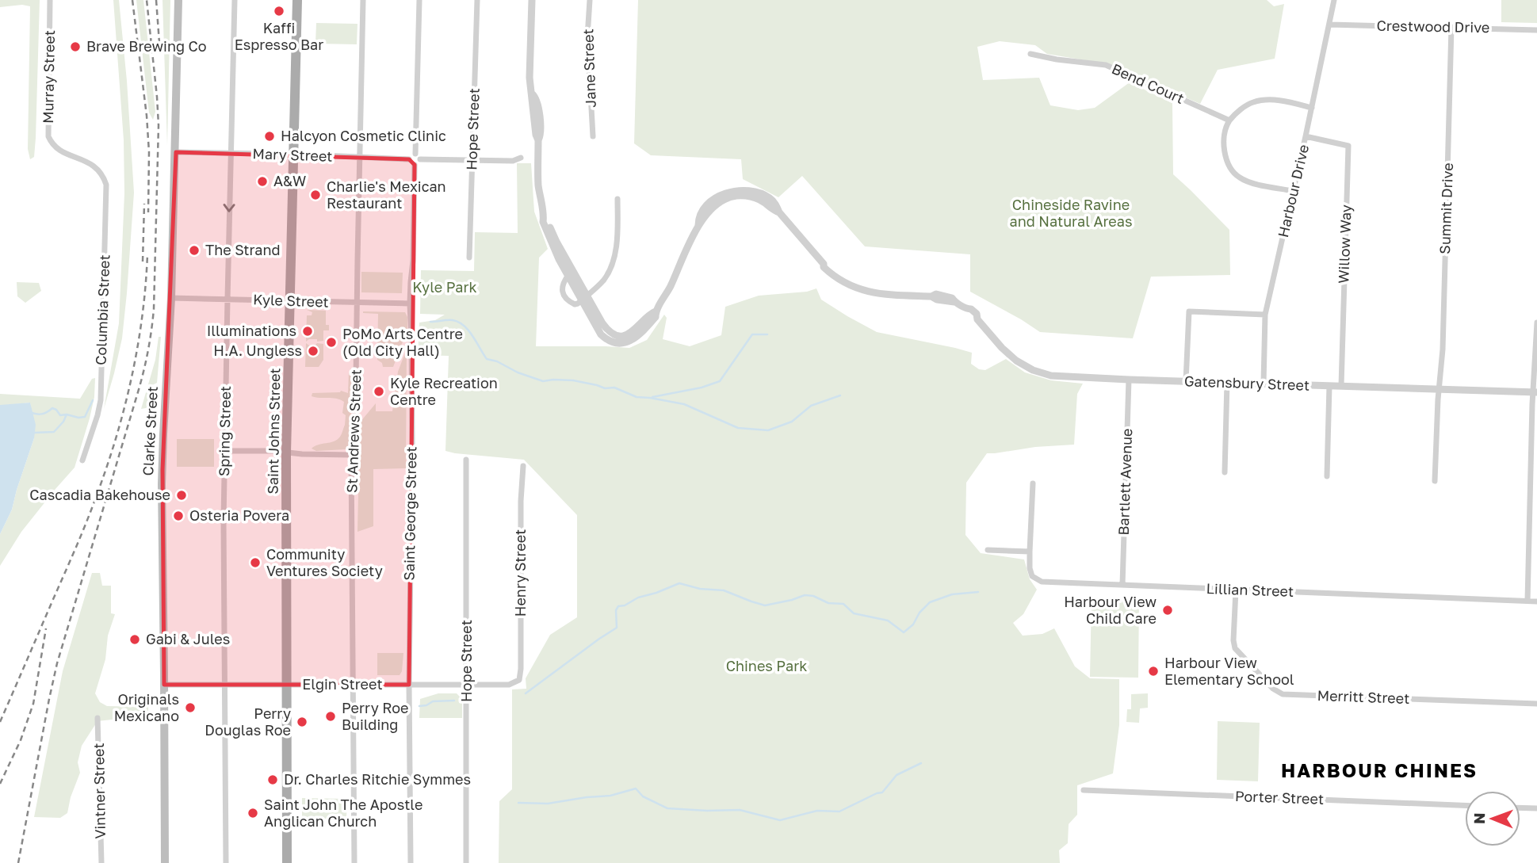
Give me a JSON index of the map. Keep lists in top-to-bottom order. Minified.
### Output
{"streets":{"main road":["Clarke Street","Saint Johns Street"],"street":["Crestwood Drive","Jane Street","Murray Street","Bend Court","Hope Street","Mary Street","Harbour Drive","Summit Drive","Willow Way","Kyle Street","Columbia Street","Gatensbury Street","Spring Street","St Andrews Street","Bartlett Avenue","Saint George Street","Henry Street","Lillian Street","Elgin Street","Merritt Street","Vintner Street","Porter Street"]},"crossings":[["Crestwood Drive","Harbour Drive"],["Crestwood Drive","Summit Drive"],["Murray Street","Columbia Street"],["Bend Court","Harbour Drive"],["Bend Court","Willow Way"],["Hope Street","Elgin Street"],["Mary Street","Clarke Street"],["Mary Street","Spring Street"],["Mary Street","Saint Johns Street"],["Mary Street","St Andrews Street"],["Mary Street","Saint George Street"],["Harbour Drive","Willow Way"],["Harbour Drive","Gatensbury Street"],["Summit Drive","Gatensbury Street"],["Willow Way","Gatensbury Street"],["Kyle Street","Clarke Street"],["Kyle Street","Spring Street"],["Kyle Street","Saint Johns Street"],["Kyle Street","St Andrews Street"],["Kyle Street","Saint George Street"],["Gatensbury Street","Bartlett Avenue"],["Clarke Street","Elgin Street"],["Spring Street","Elgin Street"],["Saint Johns Street","Elgin Street"],["St Andrews Street","Elgin Street"],["Bartlett Avenue","Lillian Street"],["Saint George Street","Elgin Street"],["Henry Street","Elgin Street"],["Lillian Street","Merritt Street"]],"districts":["HARBOUR CHINES"],"parks":["Chineside Ravine and Natural Areas","Kyle Park","Chines Park"],"places":["Kaffi Espresso Bar","Brave Brewing Co","Halcyon Cosmetic Clinic","A&W","Charlie's Mexican Restaurant","The Strand","Illuminations","PoMo Arts Centre (Old City Hall)","H.A. Ungless","Kyle Recreation Centre","Cascadia Bakehouse","Osteria Povera","Community Ventures Society","Harbour View Child Care","Gabi & Jules","Harbour View Elementary School","Originals Mexicano","Perry Roe Building","Perry Douglas Roe","Dr. Charles Ritchie Symmes","Saint John The Apostle Anglican Church"],"north":"left"}
